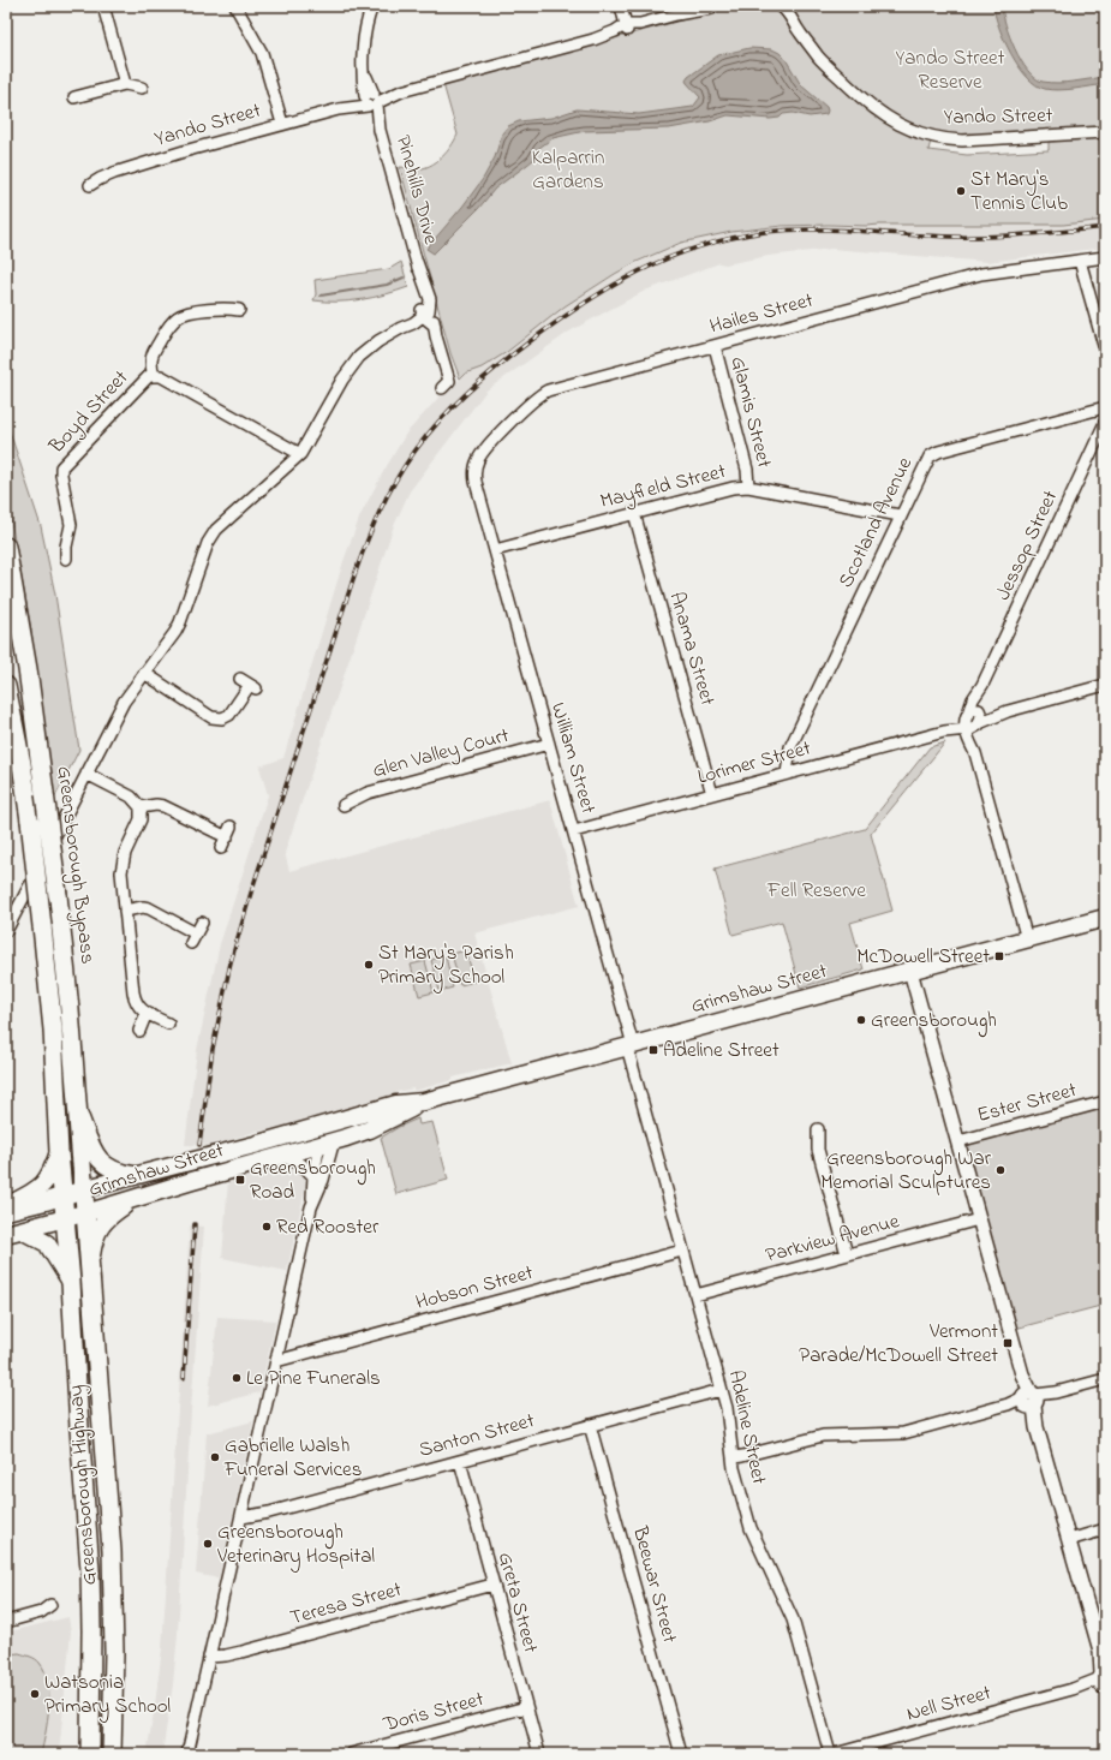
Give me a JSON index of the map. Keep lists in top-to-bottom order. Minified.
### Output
{"streets":{"highway":["Greensborough Bypass","Greensborough Highway"],"main road":["Grimshaw Street"],"street":["Yando Street","Pinehills Drive","Hailes Street","Boyd Street","Glamis Street","Mayfield Street","Scotland Avenue","Jessop Street","Anama Street","Glen Valley Court","William Street","Lorimer Street","Ester Street","Parkview Avenue","Hobson Street","Adeline Street","Santon Street","Beewar Street","Greta Street","Teresa Street","Nell Street","Doris Street"]},"crossings":[["Yando Street","Pinehills Drive"],["Hailes Street","Glamis Street"],["Hailes Street","William Street"],["Glamis Street","Mayfield Street"],["Mayfield Street","Scotland Avenue"],["Mayfield Street","Anama Street"],["Mayfield Street","William Street"],["Scotland Avenue","Lorimer Street"],["Jessop Street","Lorimer Street"],["Jessop Street","Grimshaw Street"],["Anama Street","Lorimer Street"],["Glen Valley Court","William Street"],["William Street","Lorimer Street"],["William Street","Grimshaw Street"],["William Street","Adeline Street"],["Greensborough Bypass","Grimshaw Street"],["Greensborough Bypass","Greensborough Highway"],["Grimshaw Street","Adeline Street"],["Grimshaw Street","Greensborough Highway"],["Parkview Avenue","Adeline Street"],["Hobson Street","Adeline Street"],["Adeline Street","Santon Street"],["Santon Street","Beewar Street"],["Santon Street","Greta Street"],["Greta Street","Teresa Street"],["Greta Street","Doris Street"]],"parks":["Yando Street Reserve","Kalparrin Gardens","Fell Reserve"],"places":{"other":["St Mary's Tennis Club","St Mary's Parish Primary School","Greensborough","Greensborough War Memorial Sculptures","Red Rooster","Le Pine Funerals","Gabrielle Walsh Funeral Services","Greensborough Veterinary Hospital","Watsonia Primary School"],"transit":["McDowell Street","Adeline Street","Greensborough Road","Vermont Parade/McDowell Street"]}}
